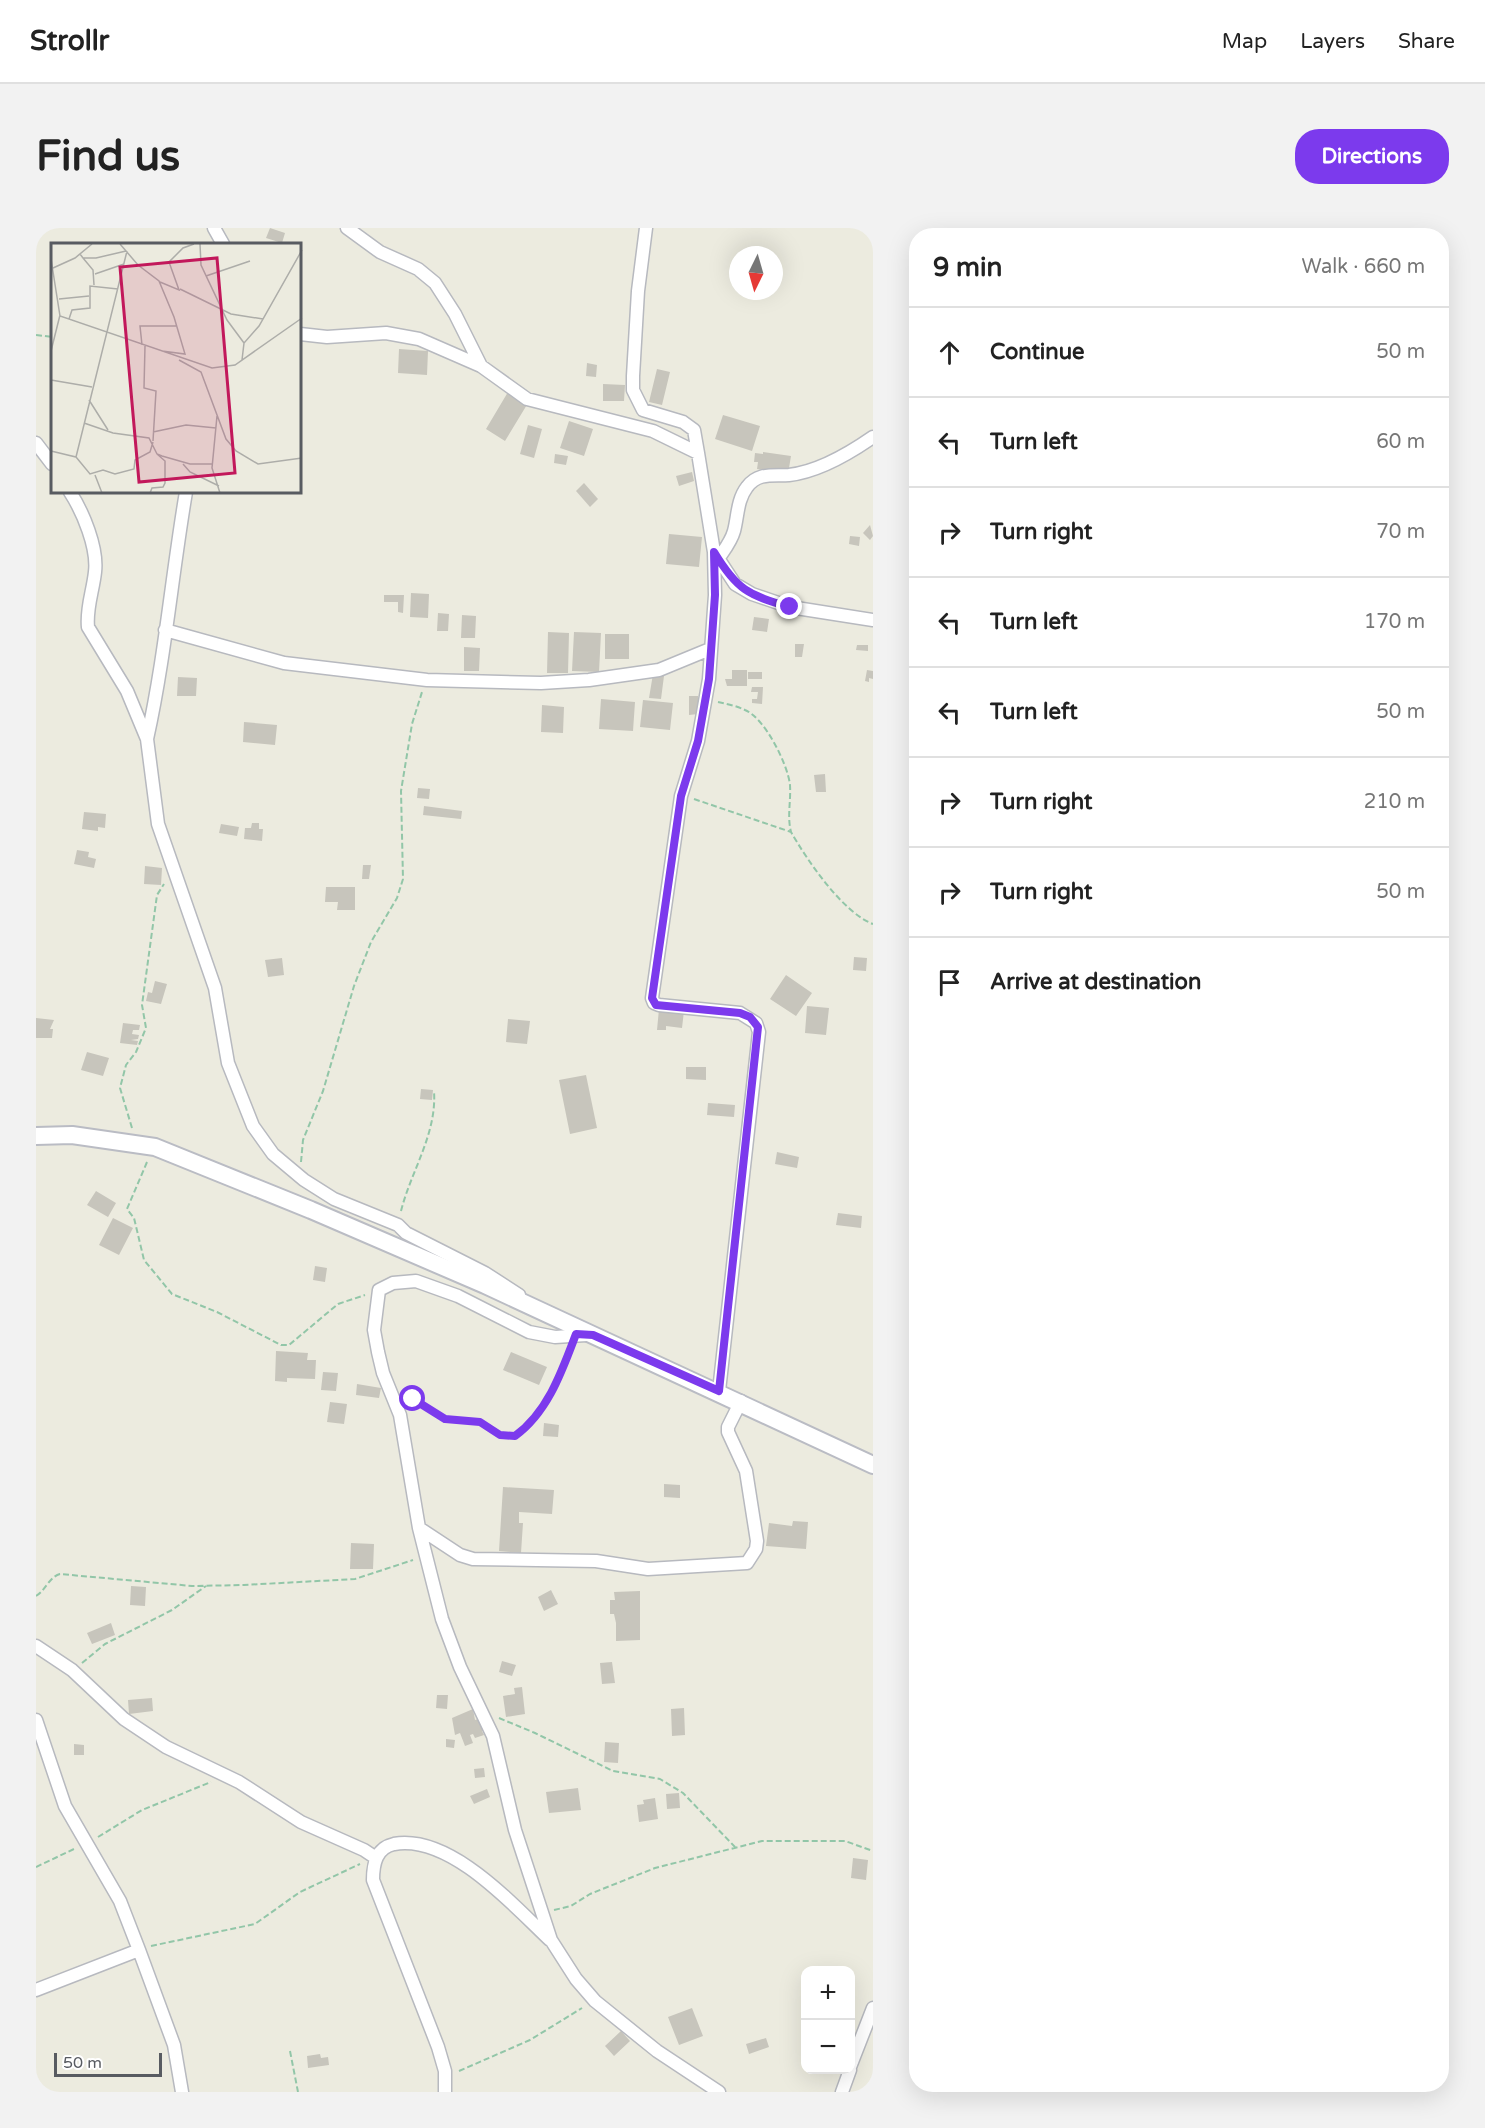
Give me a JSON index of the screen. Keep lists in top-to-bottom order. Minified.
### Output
{"scale_bar":"50 m","north":"bottom","page":{"header":"Strollr","nav":["Map","Layers","Share"],"buttons":"Directions","title":"Find us","heading":["9 min","Walk · 660 m"],"list":[["Continue","50 m"],["Turn left","60 m"],["Turn right","70 m"],["Turn left","170 m"],["Turn left","50 m"],["Turn right","210 m"],["Turn right","50 m"],"Arrive at destination"],"map_buttons":["+","−"],"scale":"50 m"}}
